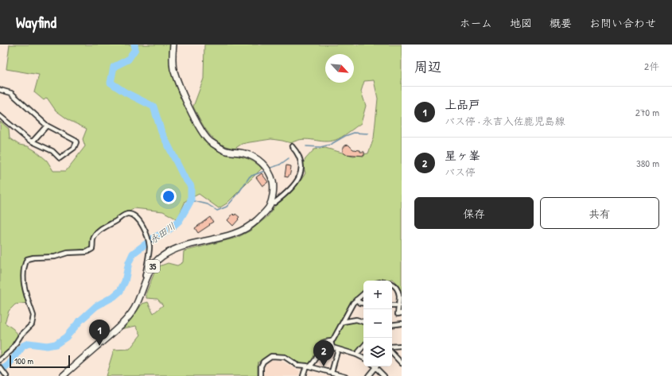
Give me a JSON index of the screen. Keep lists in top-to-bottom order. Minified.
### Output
{"streets":{"main road":["35"]},"water":["永田川"],"scale_bar":"100 m","north":"bottom right","page":{"header":"Wayfind","nav":["ホーム","地図","概要","お問い合わせ"],"heading":["周辺","2件"],"list":[{"mark":"1","name":"上品戸","note":"バス停 · 永吉入佐鹿児島線","value":"270 m"},{"mark":"2","name":"星ヶ峯","note":"バス停","value":"380 m"}],"buttons":["保存","共有"],"map_buttons":["+","−"],"pins":["1","2"],"scale":"100 m"}}
